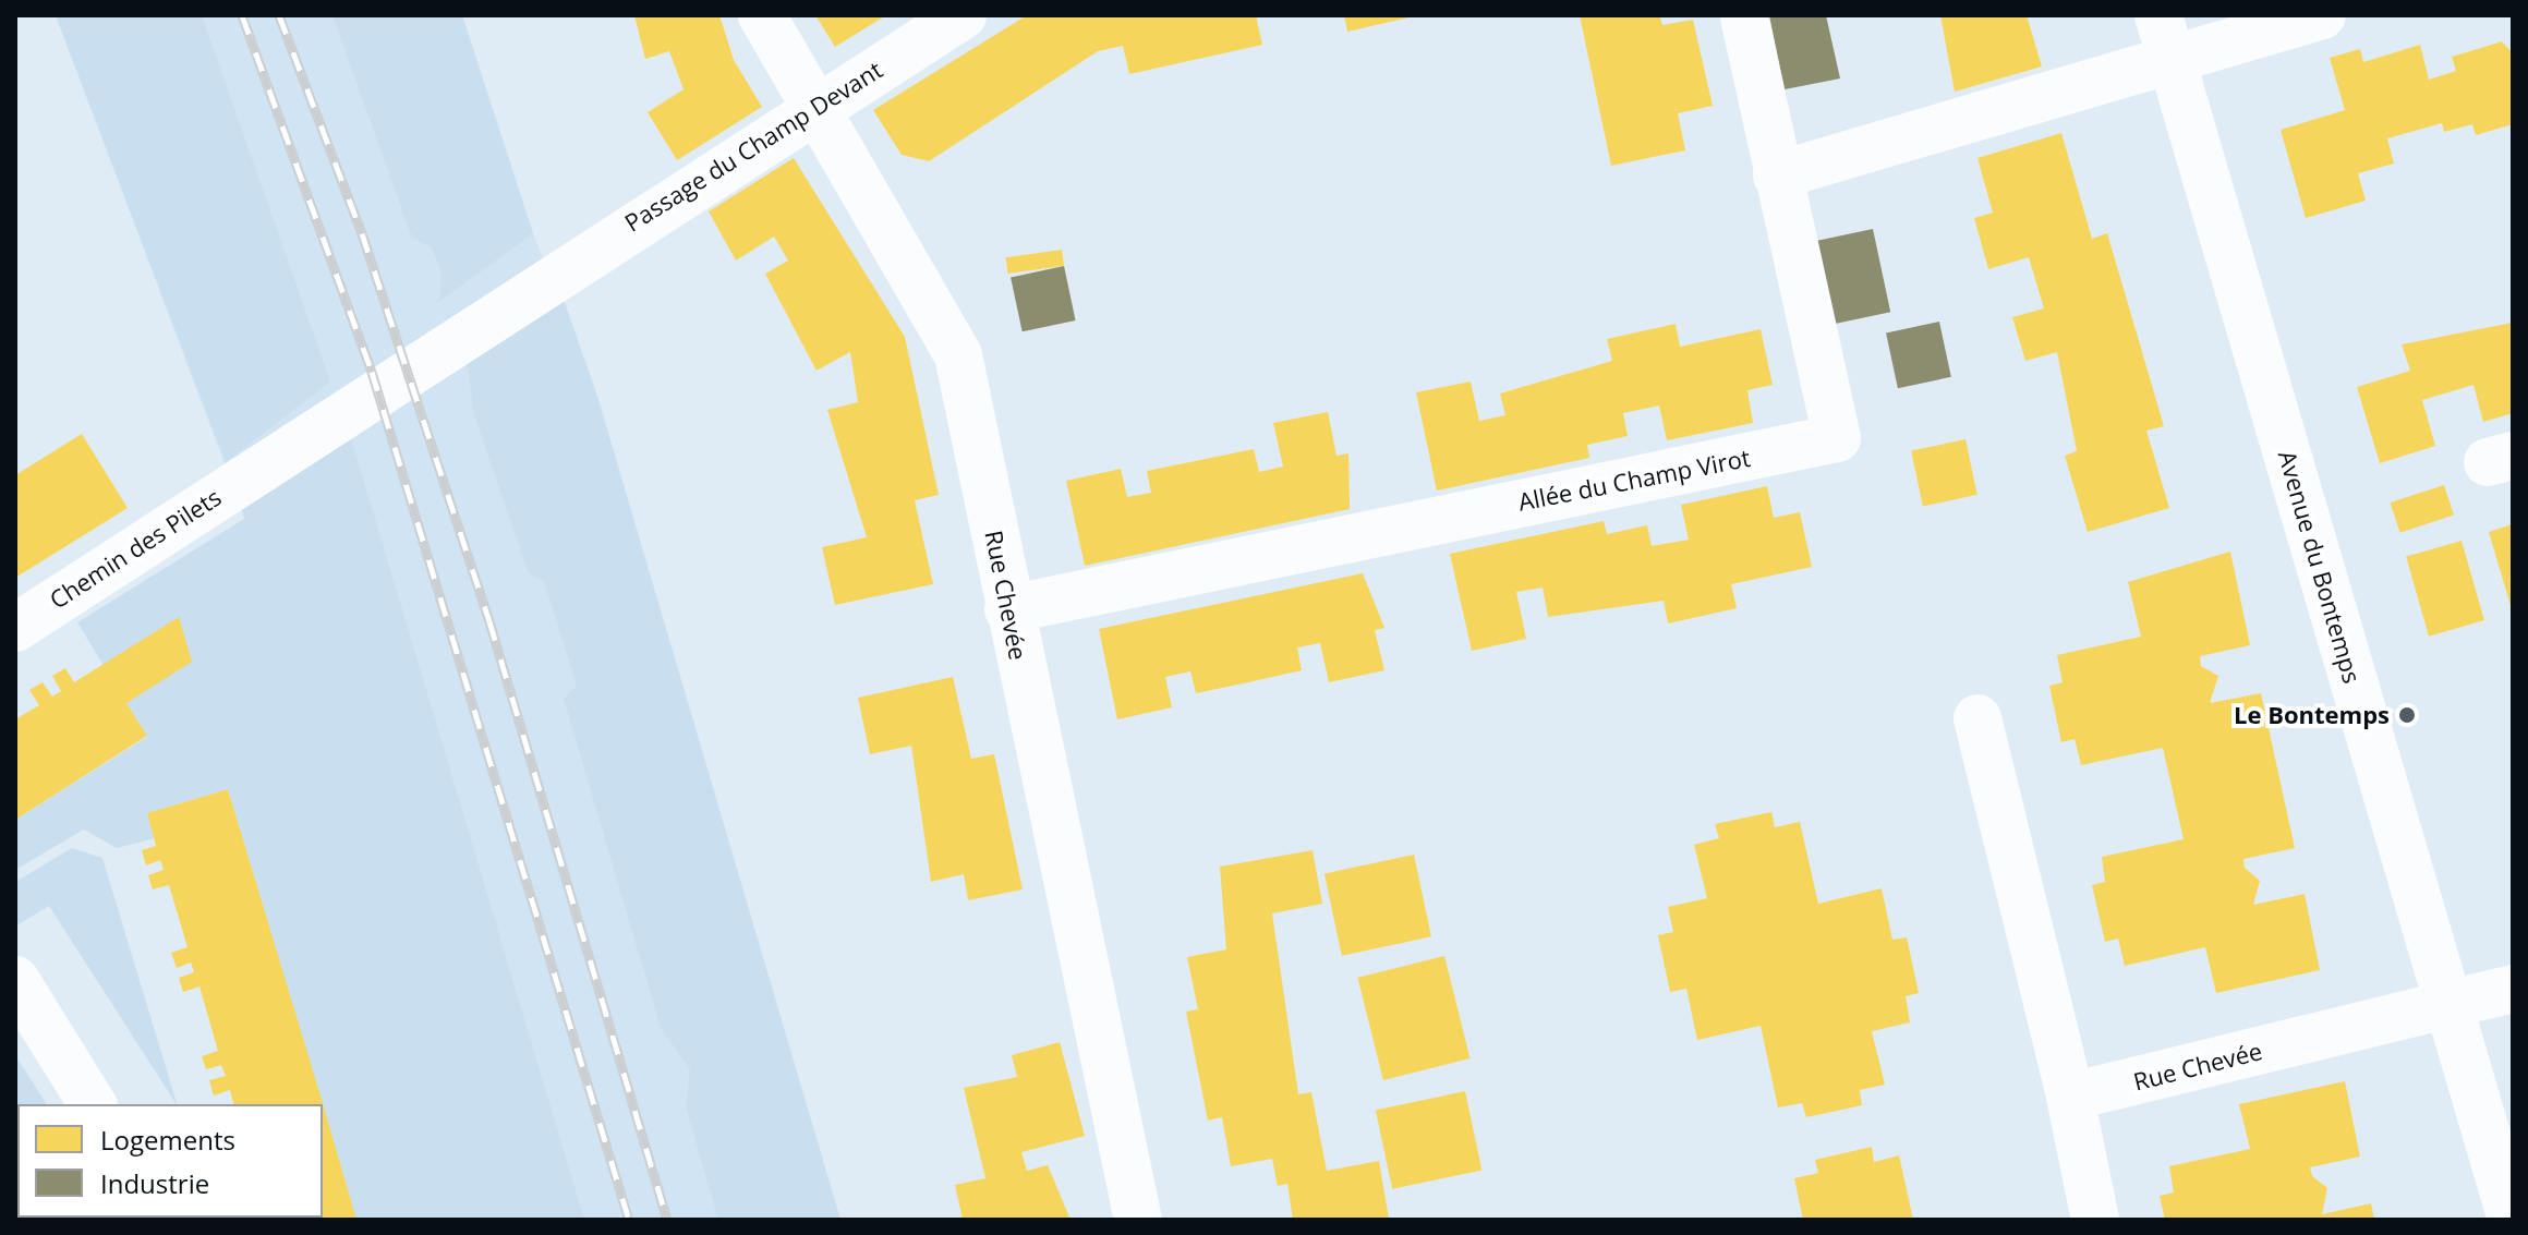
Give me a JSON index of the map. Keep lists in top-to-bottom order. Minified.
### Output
{"streets":{"street":["Passage du Champ Devant","Allée du Champ Virot","Chemin des Pilets","Avenue du Bontemps","Rue Chevée"]},"crossings":[["Passage du Champ Devant","Chemin des Pilets"],["Passage du Champ Devant","Rue Chevée"],["Allée du Champ Virot","Rue Chevée"],["Avenue du Bontemps","Rue Chevée"]],"places":["Le Bontemps"],"legend":["Logements","Industrie"]}
